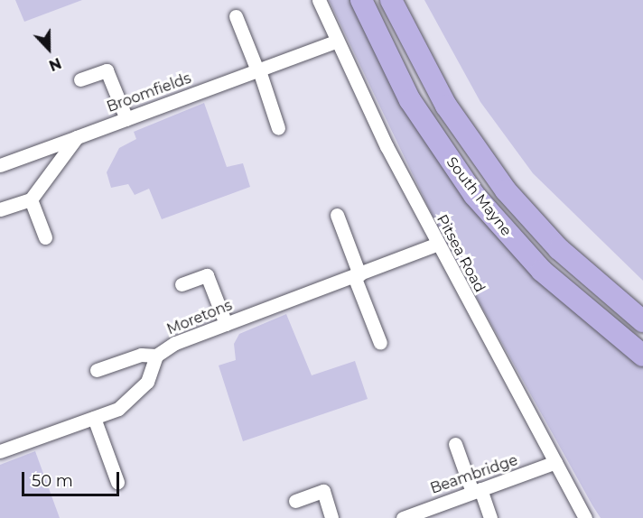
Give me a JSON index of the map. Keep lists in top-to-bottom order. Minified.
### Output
{"streets":{"main road":["South Mayne"],"street":["Broomfields","Pitsea Road","Moretons","Beambridge"]},"crossings":[["Broomfields","Pitsea Road"],["Pitsea Road","Moretons"],["Pitsea Road","Beambridge"]],"scale_bar":"50 m","north":"bottom"}
